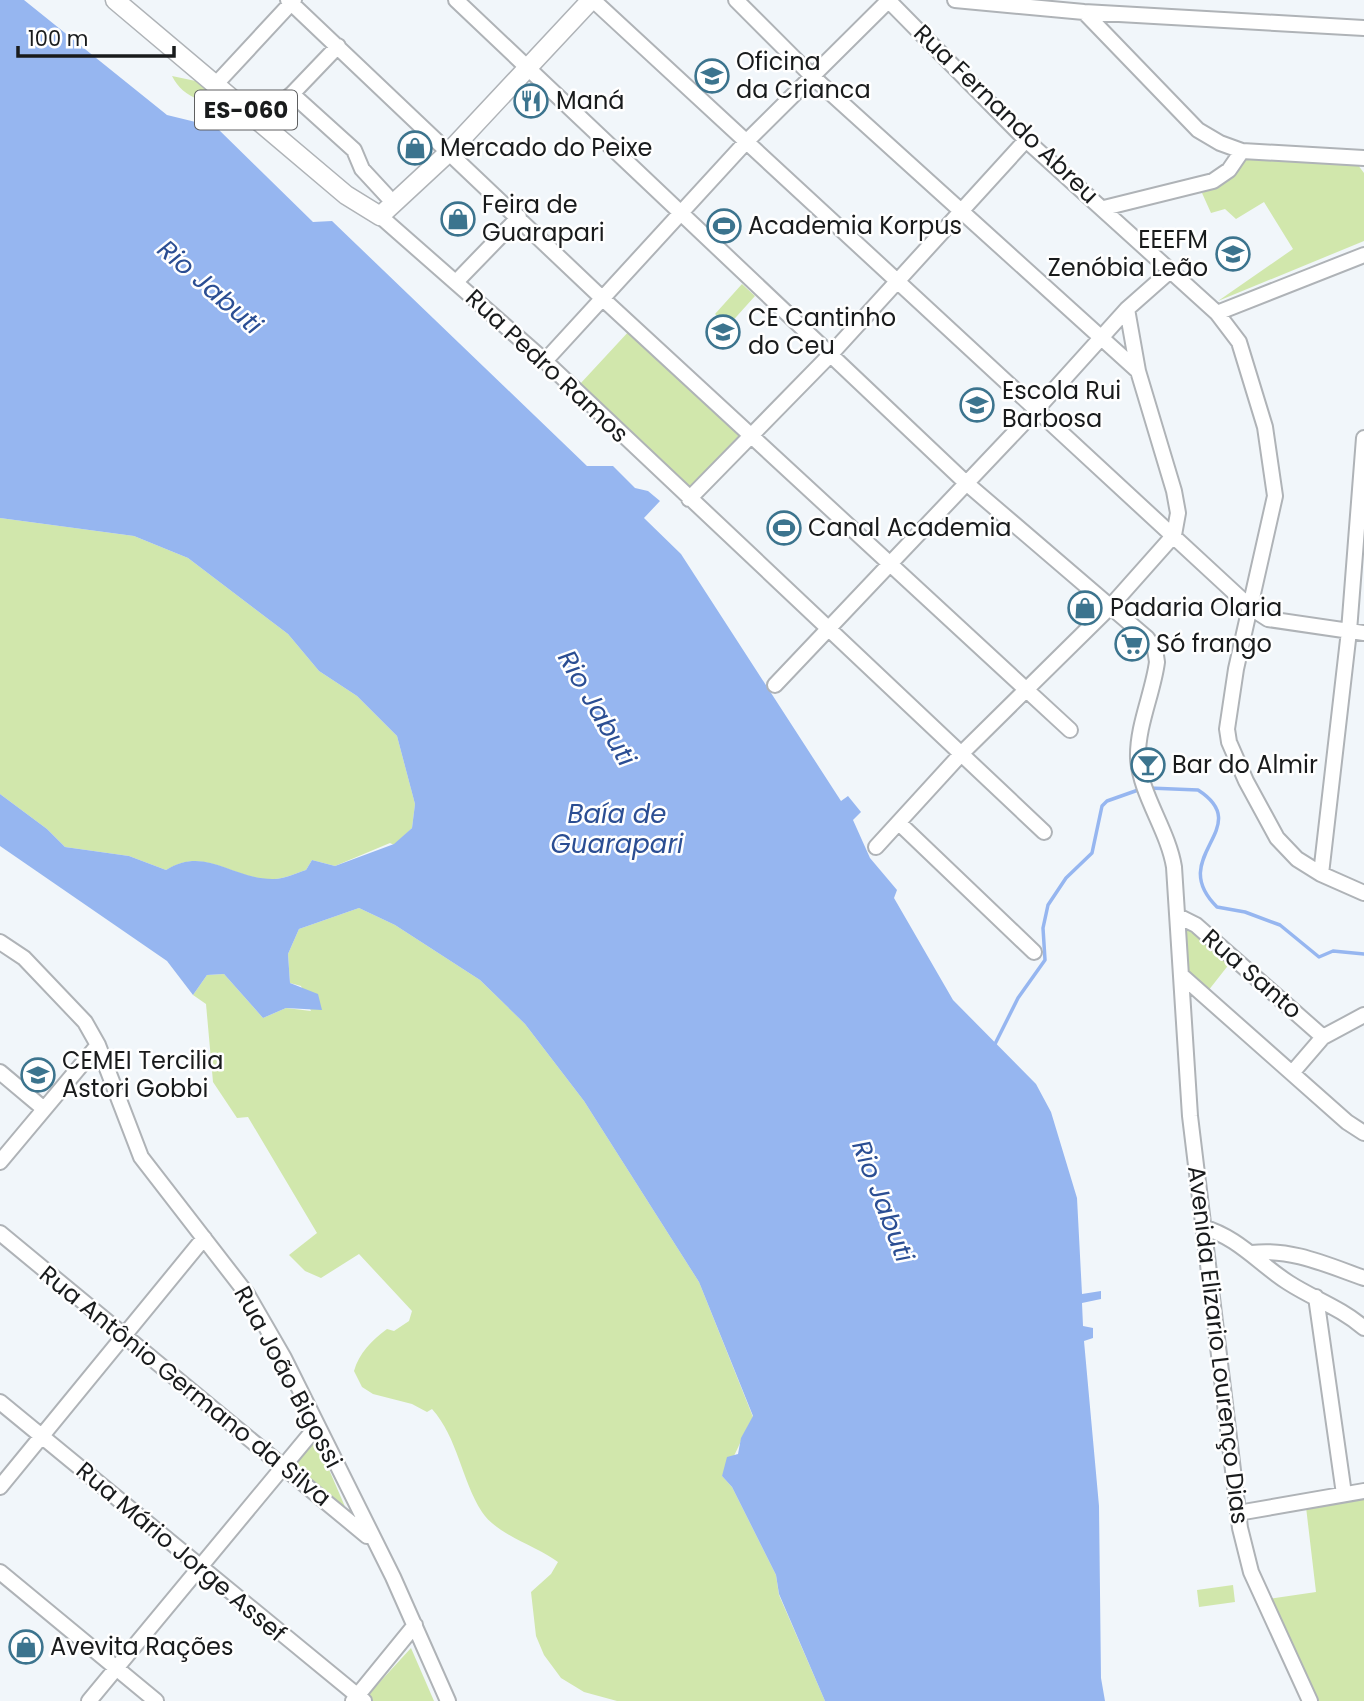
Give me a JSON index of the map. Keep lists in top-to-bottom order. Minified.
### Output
{"streets":{"main road":["ES-060","Rua Pedro Ramos"],"street":["Rua Fernando Abreu","Rua Santo","Avenida Elizario Lourenço Dias","Rua João Bigossi","Rua Antônio Germano da Silva","Rua Mário Jorge Assef"]},"crossings":[["Rua Santo","Avenida Elizario Lourenço Dias"],["Rua João Bigossi","Rua Antônio Germano da Silva"]],"water":["Rio Jabuti","Baía de Guarapari"],"places":{"school or university":["Oficina da Crianca","EEEFM Zenóbia Leão","CE Cantinho do Ceu","Escola Rui Barbosa","CEMEI Tercilia Astori Gobbi"],"restaurant":["Maná"],"shop":["Mercado do Peixe","Feira de Guarapari","Padaria Olaria","Avevita Rações"],"sports":["Academia Korpus","Canal Academia"],"supermarket":["Só frango"],"bar":["Bar do Almir"]},"scale_bar":"100 m"}
